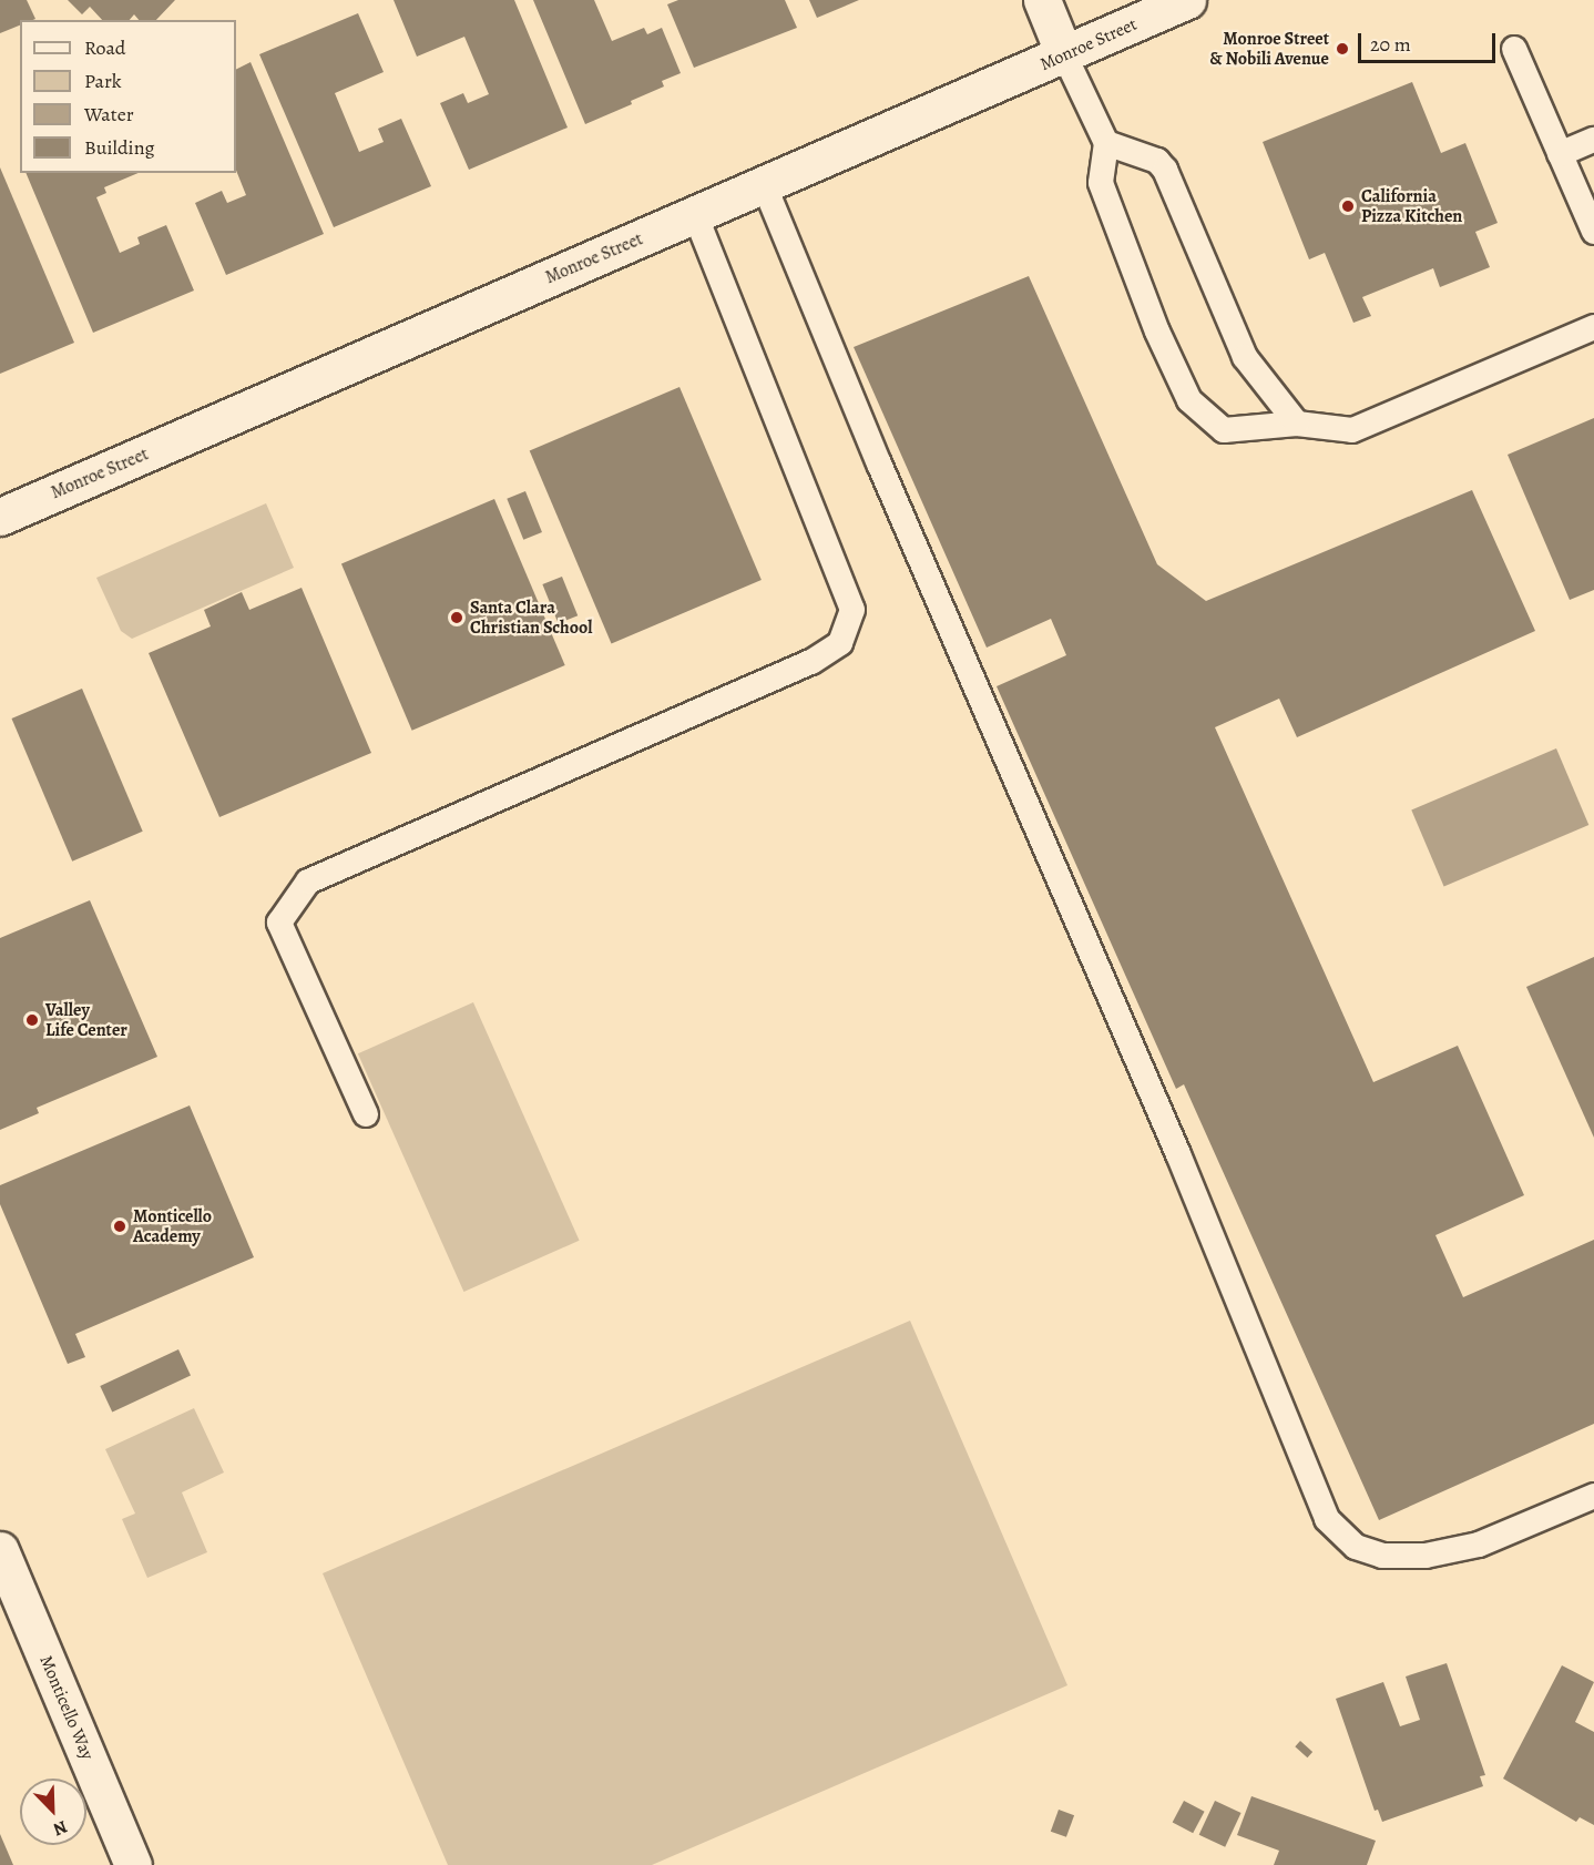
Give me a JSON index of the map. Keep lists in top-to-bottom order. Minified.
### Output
{"streets":{"main road":["Monroe Street","Monticello Way"]},"places":["Monroe Street & Nobili Avenue","California Pizza Kitchen","Santa Clara Christian School","Valley Life Center","Monticello Academy"],"legend":["Road","Park","Water","Building"],"scale_bar":"20 m","north":"bottom right"}
